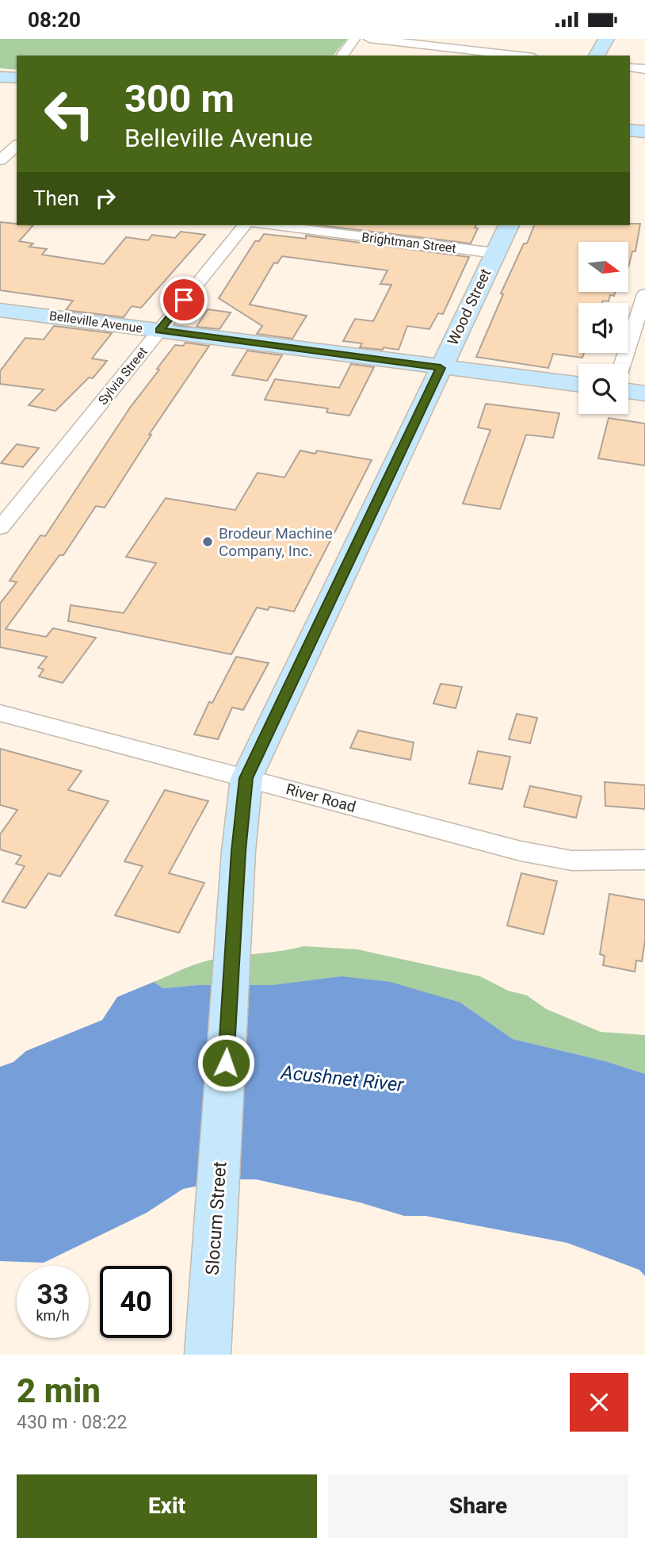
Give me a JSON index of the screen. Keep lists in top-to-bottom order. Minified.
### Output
{"streets":{"street":["Brightman Street","Wood Street","Belleville Avenue","Sylvia Street","River Road","Slocum Street"]},"crossings":[["Brightman Street","Wood Street"],["Wood Street","Belleville Avenue"],["Wood Street","River Road"],["Wood Street","Slocum Street"],["Belleville Avenue","Sylvia Street"]],"water":["Acushnet River"],"places":["Brodeur Machine Company, Inc."],"north":"right","page":{"status":"08:20","turn":["300 m","Belleville Avenue"],"then":"Then","speed":"33 km/h","limit":"40","heading":["2 min","430 m · 08:22"],"buttons":["Exit","Share"]}}
